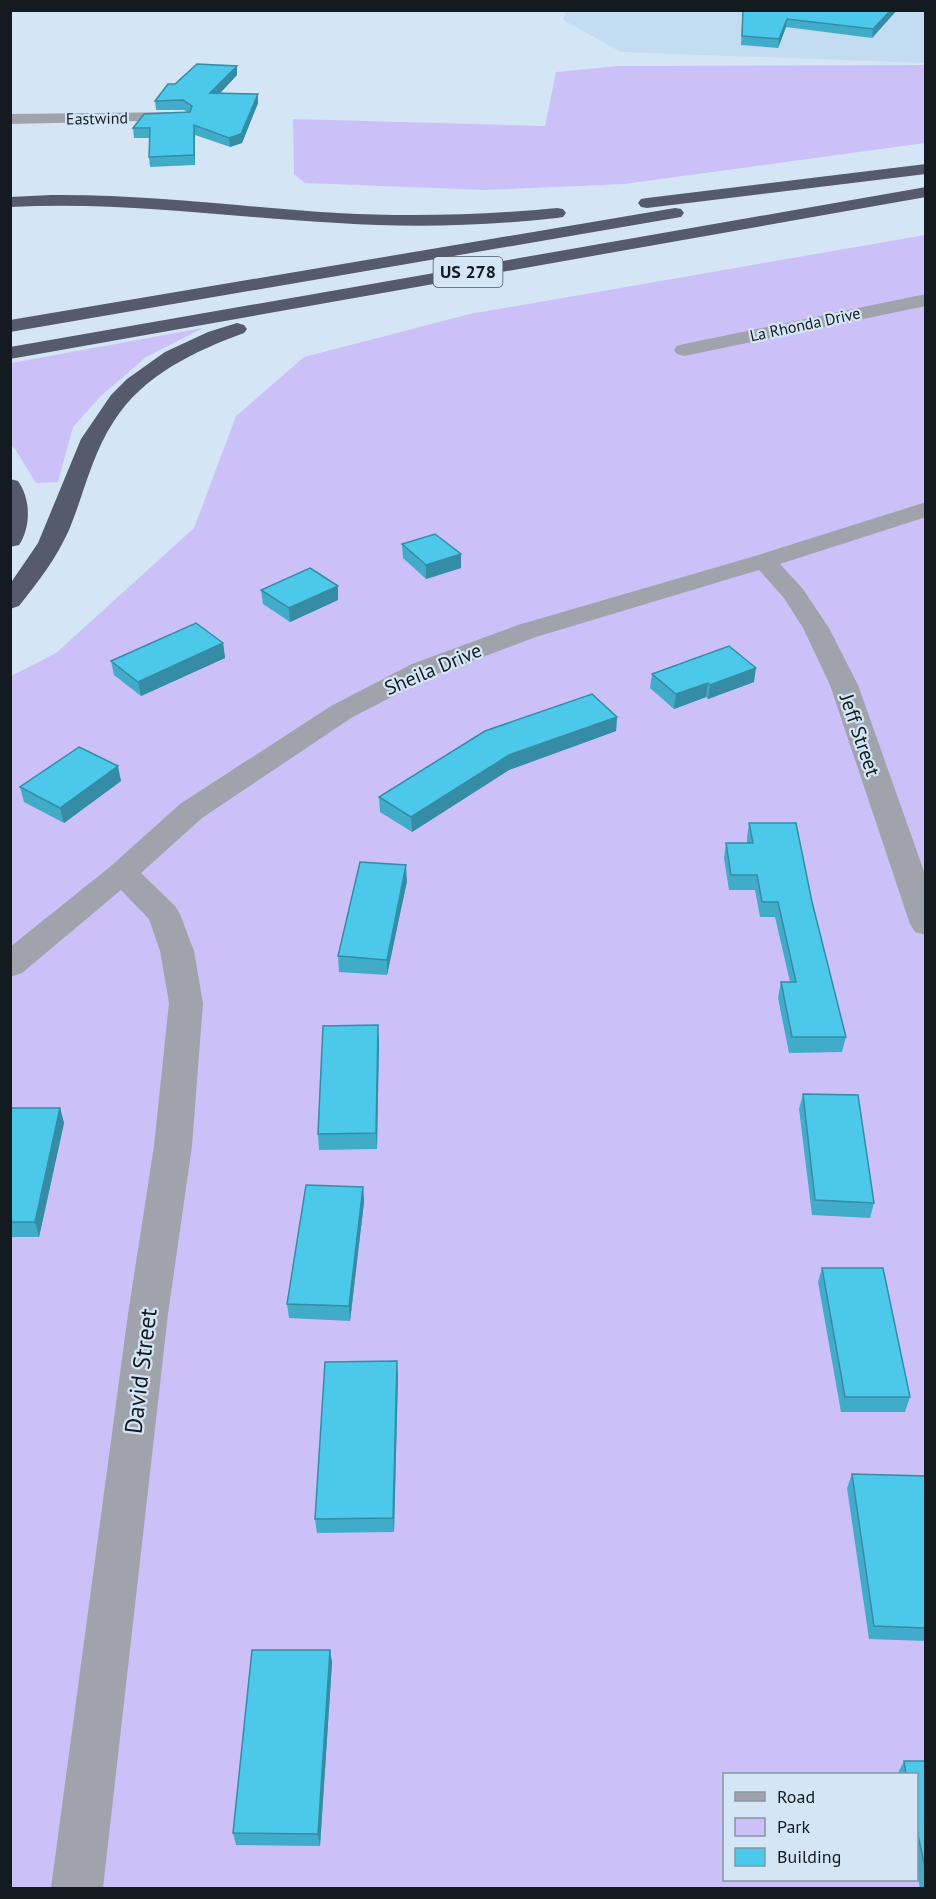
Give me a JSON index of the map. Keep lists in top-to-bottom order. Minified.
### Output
{"streets":{"highway":["US 278"],"street":["Eastwind","La Rhonda Drive","Sheila Drive","Jeff Street","David Street"]},"crossings":[["Sheila Drive","Jeff Street"],["Sheila Drive","David Street"]],"legend":["Road","Park","Building"]}
